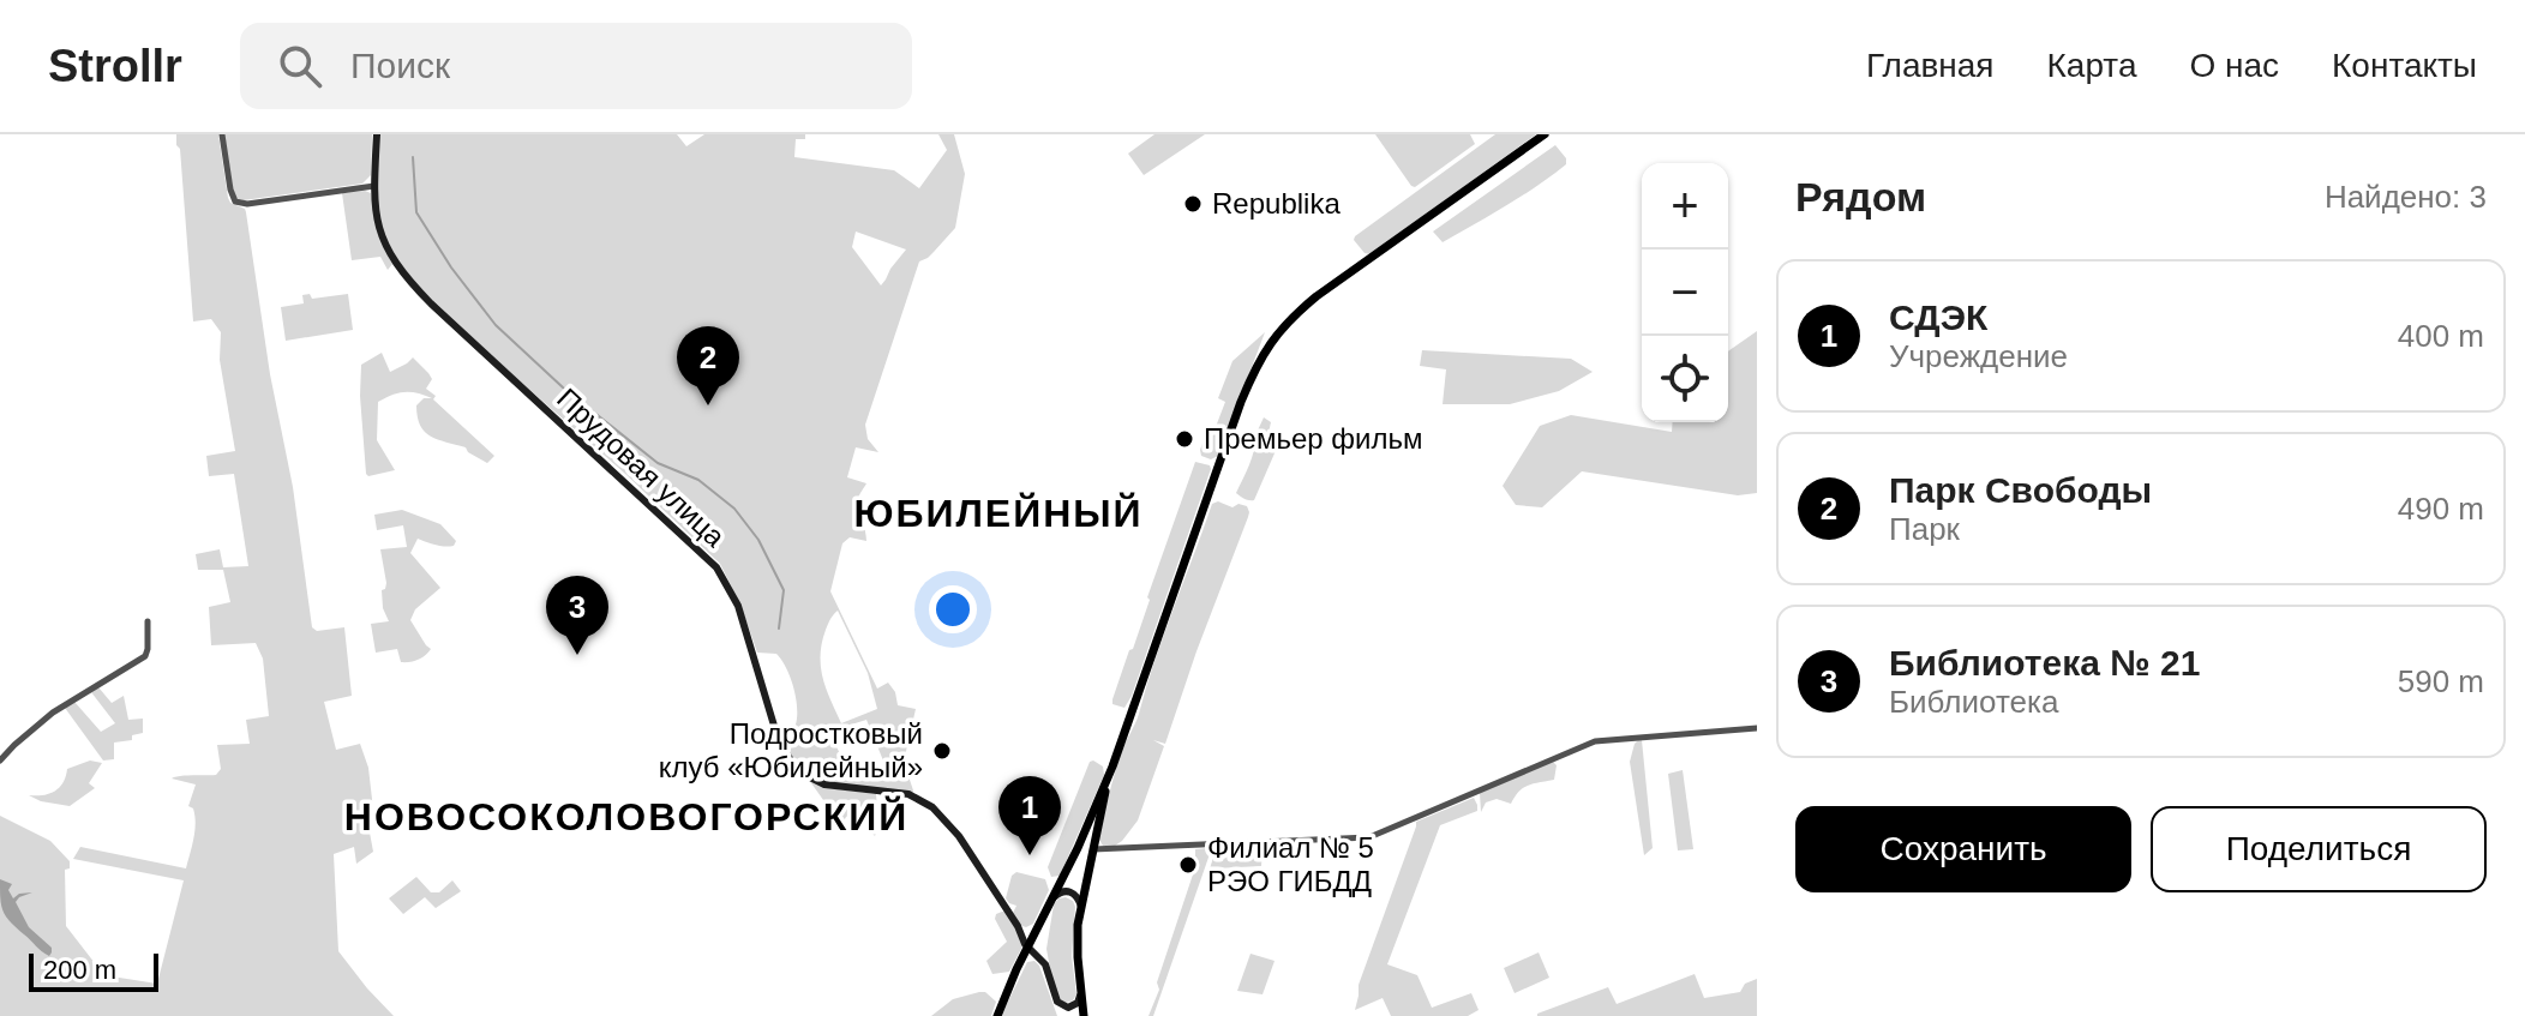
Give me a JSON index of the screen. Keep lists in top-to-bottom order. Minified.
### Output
{"streets":{"main road":["Прудовая улица"]},"districts":["ЮБИЛЕЙНЫЙ","НОВОСОКОЛОВОГОРСКИЙ"],"places":["Republika","Премьер фильм","Подростковый клуб «Юбилейный»","Филиал № 5 РЭО ГИБДД"],"scale_bar":"200 m","page":{"header":"Strollr","search":"Поиск","nav":["Главная","Карта","О нас","Контакты"],"heading":["Рядом","Найдено: 3"],"map_buttons":["+","−"],"list":[{"mark":"1","name":"СДЭК","note":"Учреждение","value":"400 m"},{"mark":"2","name":"Парк Свободы","note":"Парк","value":"490 m"},{"mark":"3","name":"Библиотека № 21","note":"Библиотека","value":"590 m"}],"pins":["2","3","1"],"buttons":["Сохранить","Поделиться"],"scale":"200 m"}}
